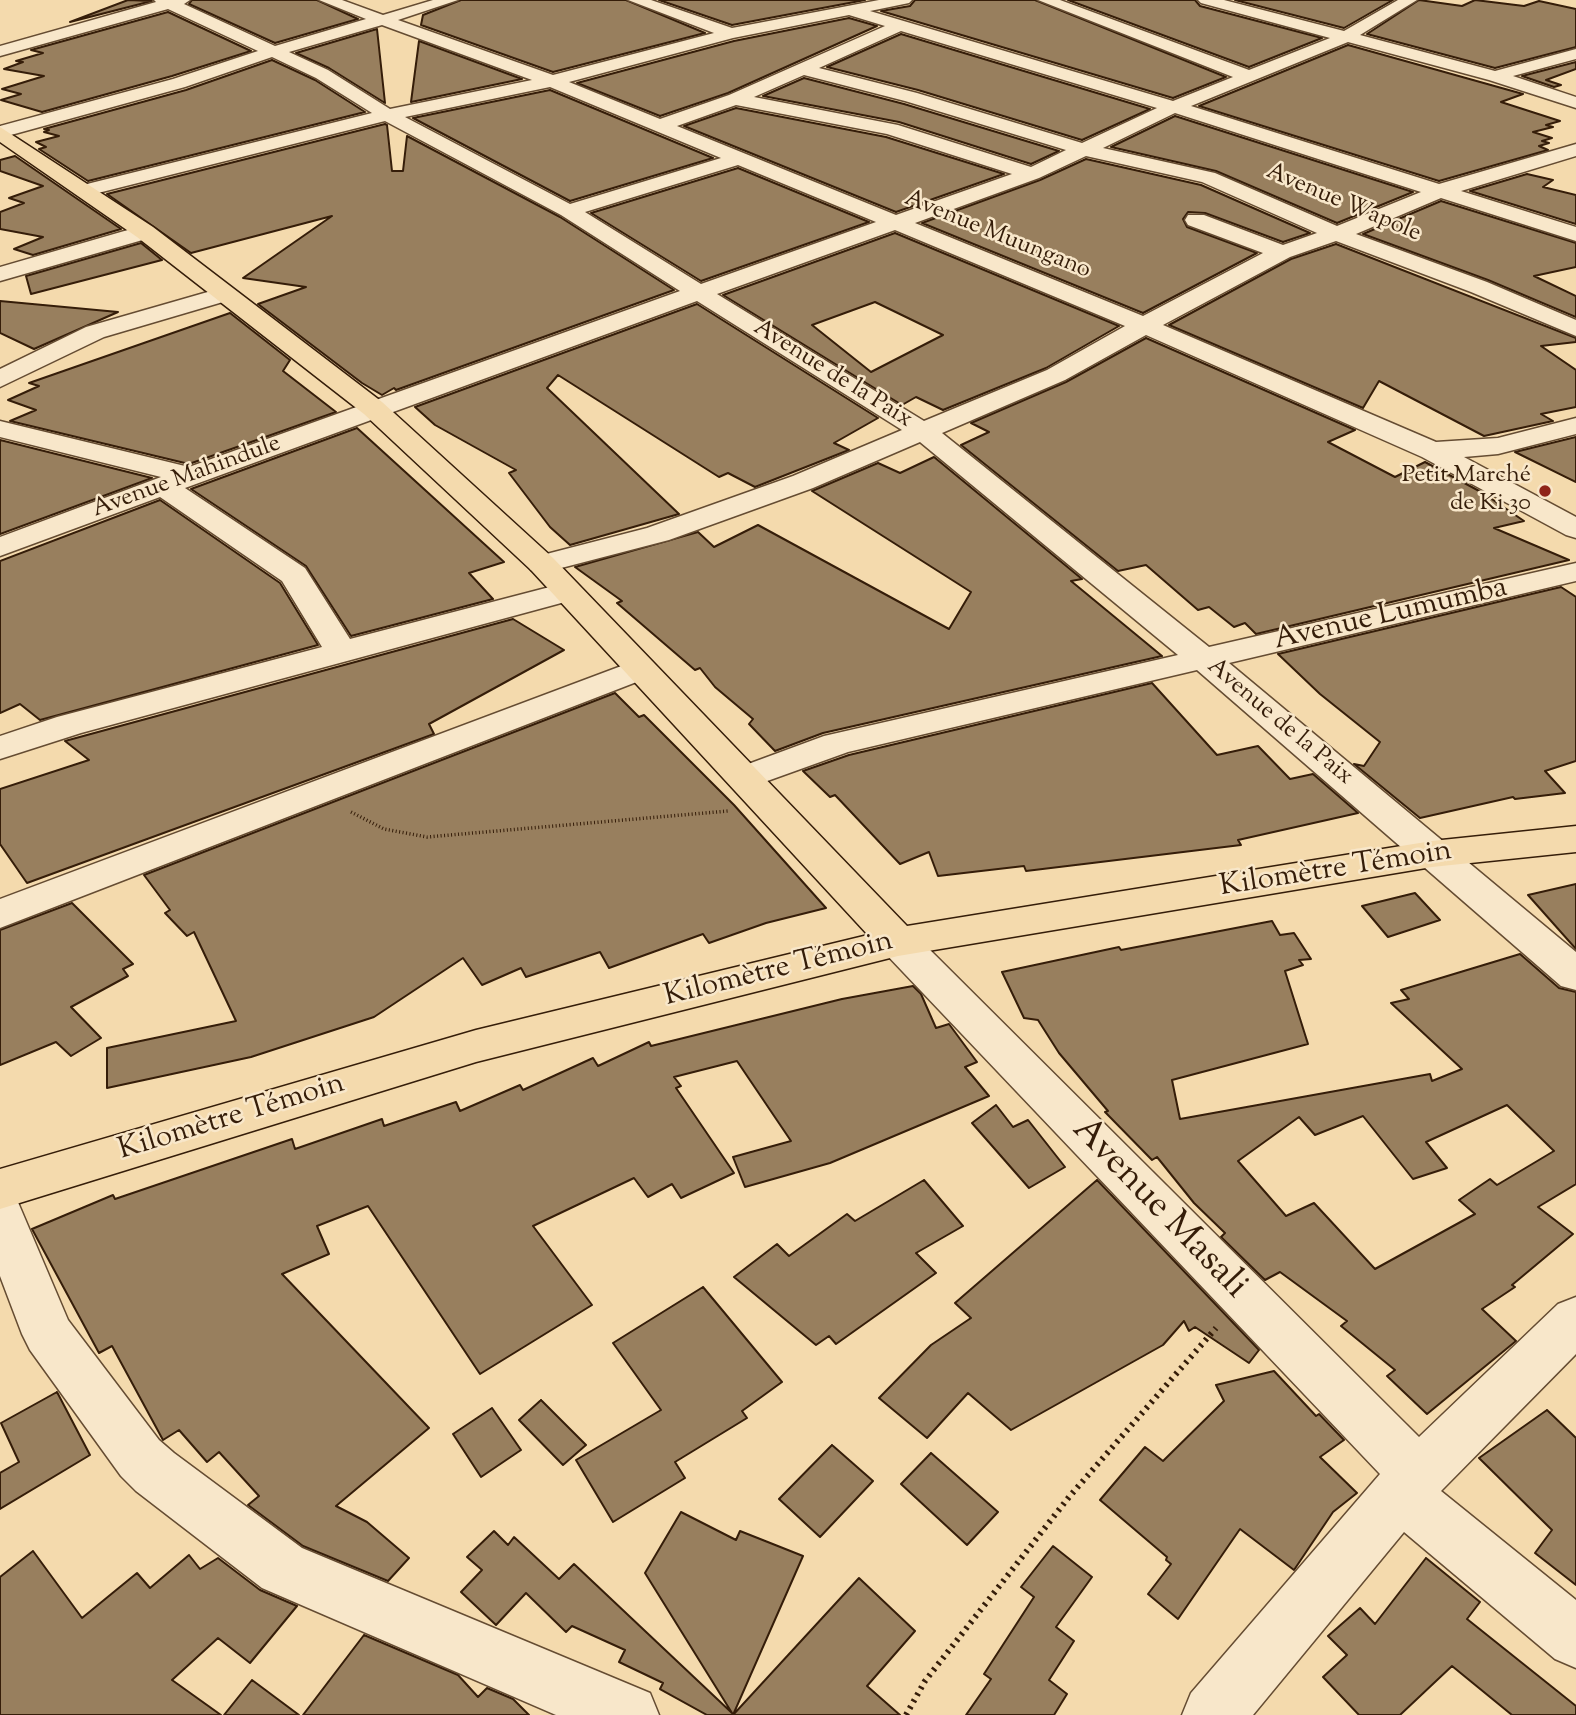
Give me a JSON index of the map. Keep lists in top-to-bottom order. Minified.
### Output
{"streets":{"main road":["Kilomètre Témoin"],"street":["Avenue Wapole","Avenue Muungano","Avenue de la Paix","Avenue Mahindule","Avenue Lumumba","Avenue Masali"]},"crossings":[["Avenue Wapole","Avenue Mahindule"],["Avenue Muungano","Avenue Mahindule"],["Avenue de la Paix","Avenue Mahindule"],["Avenue de la Paix","Avenue Lumumba"],["Avenue de la Paix","Kilomètre Témoin"],["Kilomètre Témoin","Avenue Masali"]],"places":["Petit Marché de Ki 30"]}
